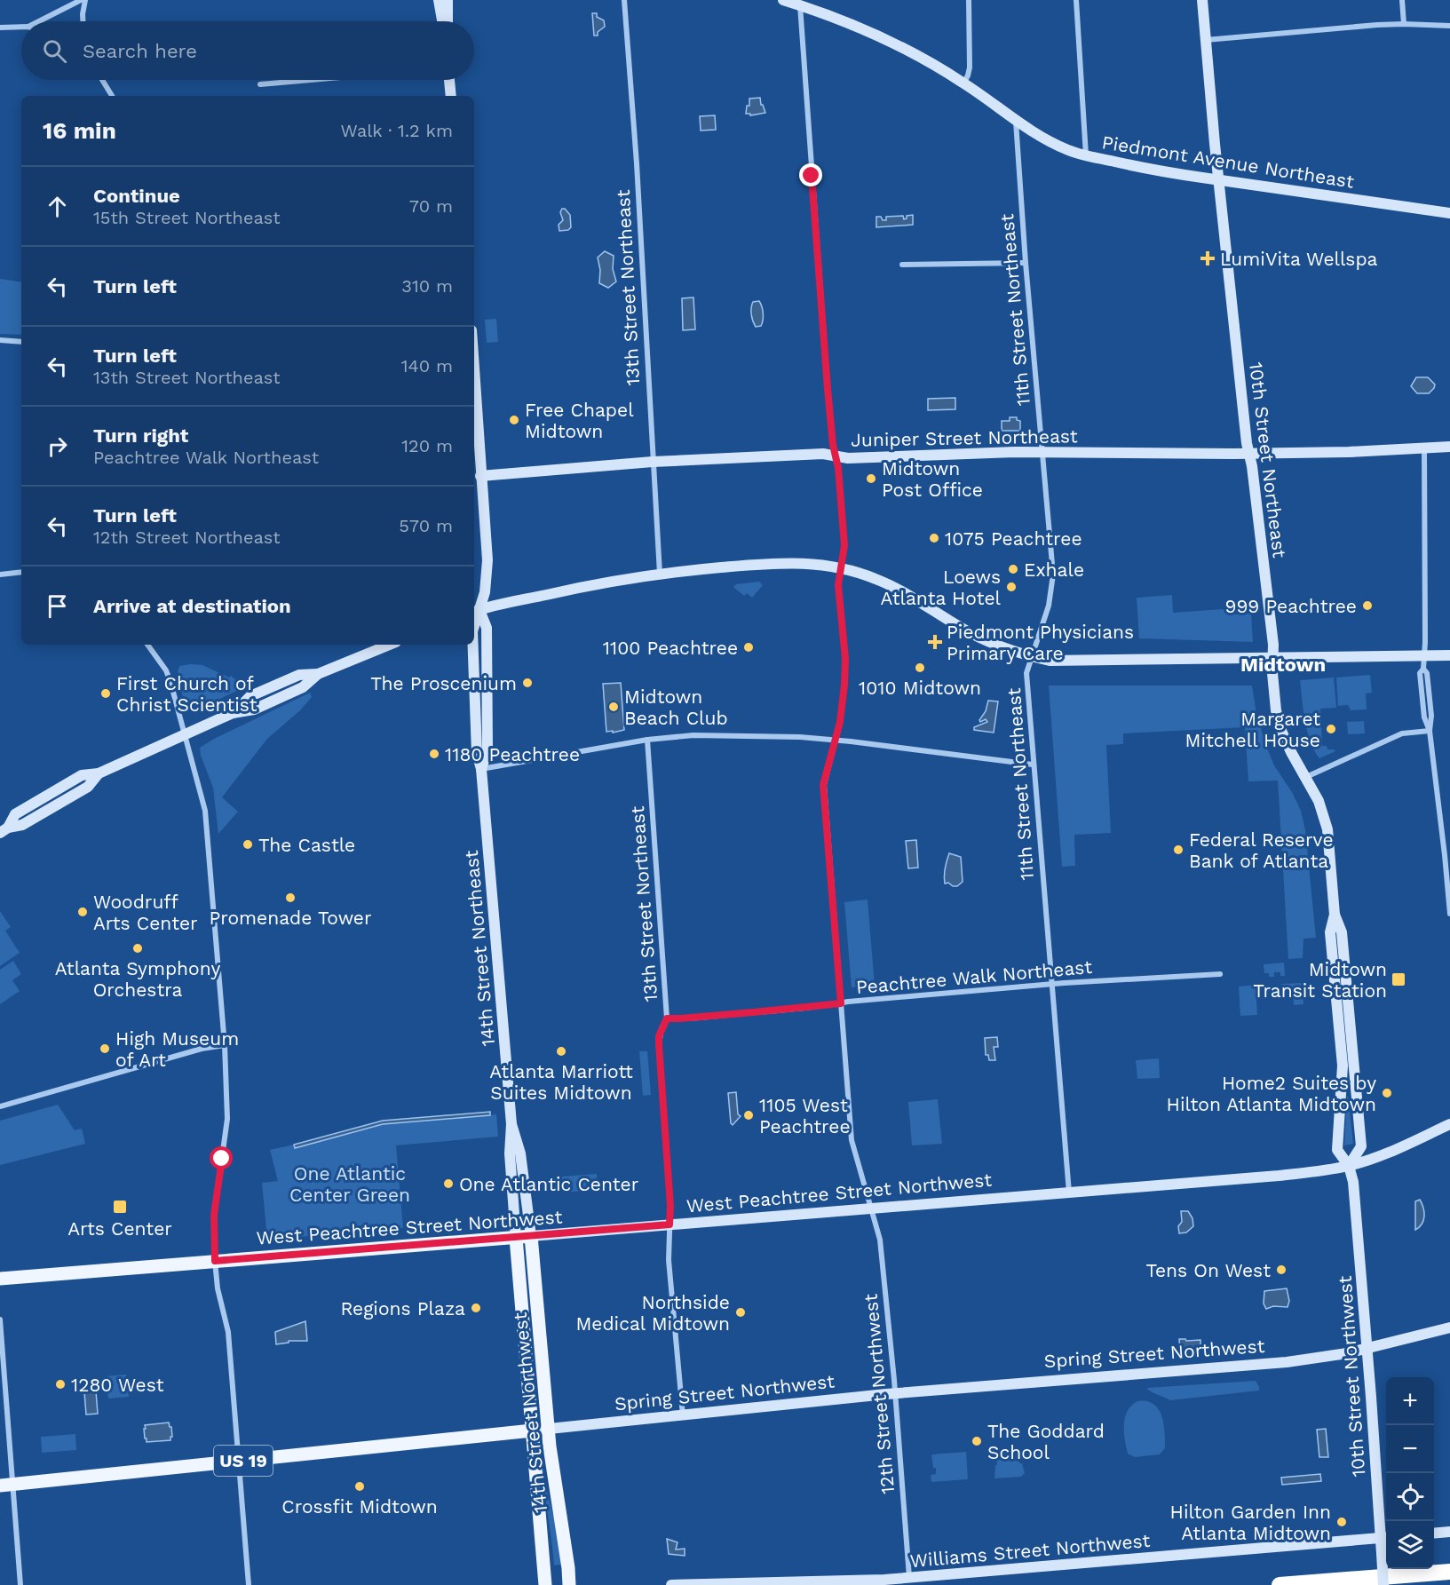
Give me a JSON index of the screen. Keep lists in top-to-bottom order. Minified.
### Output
{"streets":{"main road":["Piedmont Avenue Northeast","Juniper Street Northeast","10th Street Northeast","14th Street Northeast","West Peachtree Street Northwest","Spring Street Northwest","10th Street Northwest","14th Street Northwest","US 19","Williams Street Northwest"],"street":["13th Street Northeast","11th Street Northeast","Peachtree Walk Northeast","12th Street Northwest"]},"crossings":[["Piedmont Avenue Northeast","11th Street Northeast"],["Piedmont Avenue Northeast","10th Street Northeast"],["Piedmont Avenue Northeast","12th Street Northwest"],["13th Street Northeast","Juniper Street Northeast"],["13th Street Northeast","Peachtree Walk Northeast"],["13th Street Northeast","West Peachtree Street Northwest"],["13th Street Northeast","Spring Street Northwest"],["11th Street Northeast","Juniper Street Northeast"],["11th Street Northeast","Peachtree Walk Northeast"],["11th Street Northeast","West Peachtree Street Northwest"],["Juniper Street Northeast","10th Street Northeast"],["Juniper Street Northeast","14th Street Northeast"],["Juniper Street Northeast","12th Street Northwest"],["10th Street Northeast","West Peachtree Street Northwest"],["10th Street Northeast","10th Street Northwest"],["14th Street Northeast","West Peachtree Street Northwest"],["14th Street Northeast","14th Street Northwest"],["Peachtree Walk Northeast","12th Street Northwest"],["West Peachtree Street Northwest","10th Street Northwest"],["West Peachtree Street Northwest","12th Street Northwest"],["West Peachtree Street Northwest","14th Street Northwest"],["Spring Street Northwest","10th Street Northwest"],["Spring Street Northwest","12th Street Northwest"],["Spring Street Northwest","14th Street Northwest"],["10th Street Northwest","Williams Street Northwest"],["12th Street Northwest","Williams Street Northwest"]],"districts":["Midtown"],"parks":["One Atlantic Center Green"],"places":{"health":["LumiVita Wellspa","Piedmont Physicians Primary Care"],"other":["Free Chapel Midtown","Midtown Post Office","1075 Peachtree","Exhale","Loews Atlanta Hotel","999 Peachtree","1100 Peachtree","1010 Midtown","The Proscenium","First Church of Christ Scientist","Midtown Beach Club","Margaret Mitchell House","1180 Peachtree","The Castle","Federal Reserve Bank of Atlanta","Promenade Tower","Woodruff Arts Center","Atlanta Symphony Orchestra","High Museum of Art","Atlanta Marriott Suites Midtown","Home2 Suites by Hilton Atlanta Midtown","1105 West Peachtree","One Atlantic Center","Tens On West","Regions Plaza","Northside Medical Midtown","1280 West","The Goddard School","Crossfit Midtown","Hilton Garden Inn Atlanta Midtown"],"transit":["Midtown Transit Station","Arts Center"]},"page":{"search":"Search here","heading":["16 min","Walk · 1.2 km"],"list":[["Continue","15th Street Northeast","70 m"],["Turn left","310 m"],["Turn left","13th Street Northeast","140 m"],["Turn right","Peachtree Walk Northeast","120 m"],["Turn left","12th Street Northeast","570 m"],"Arrive at destination"],"map_buttons":["+","−"]}}
